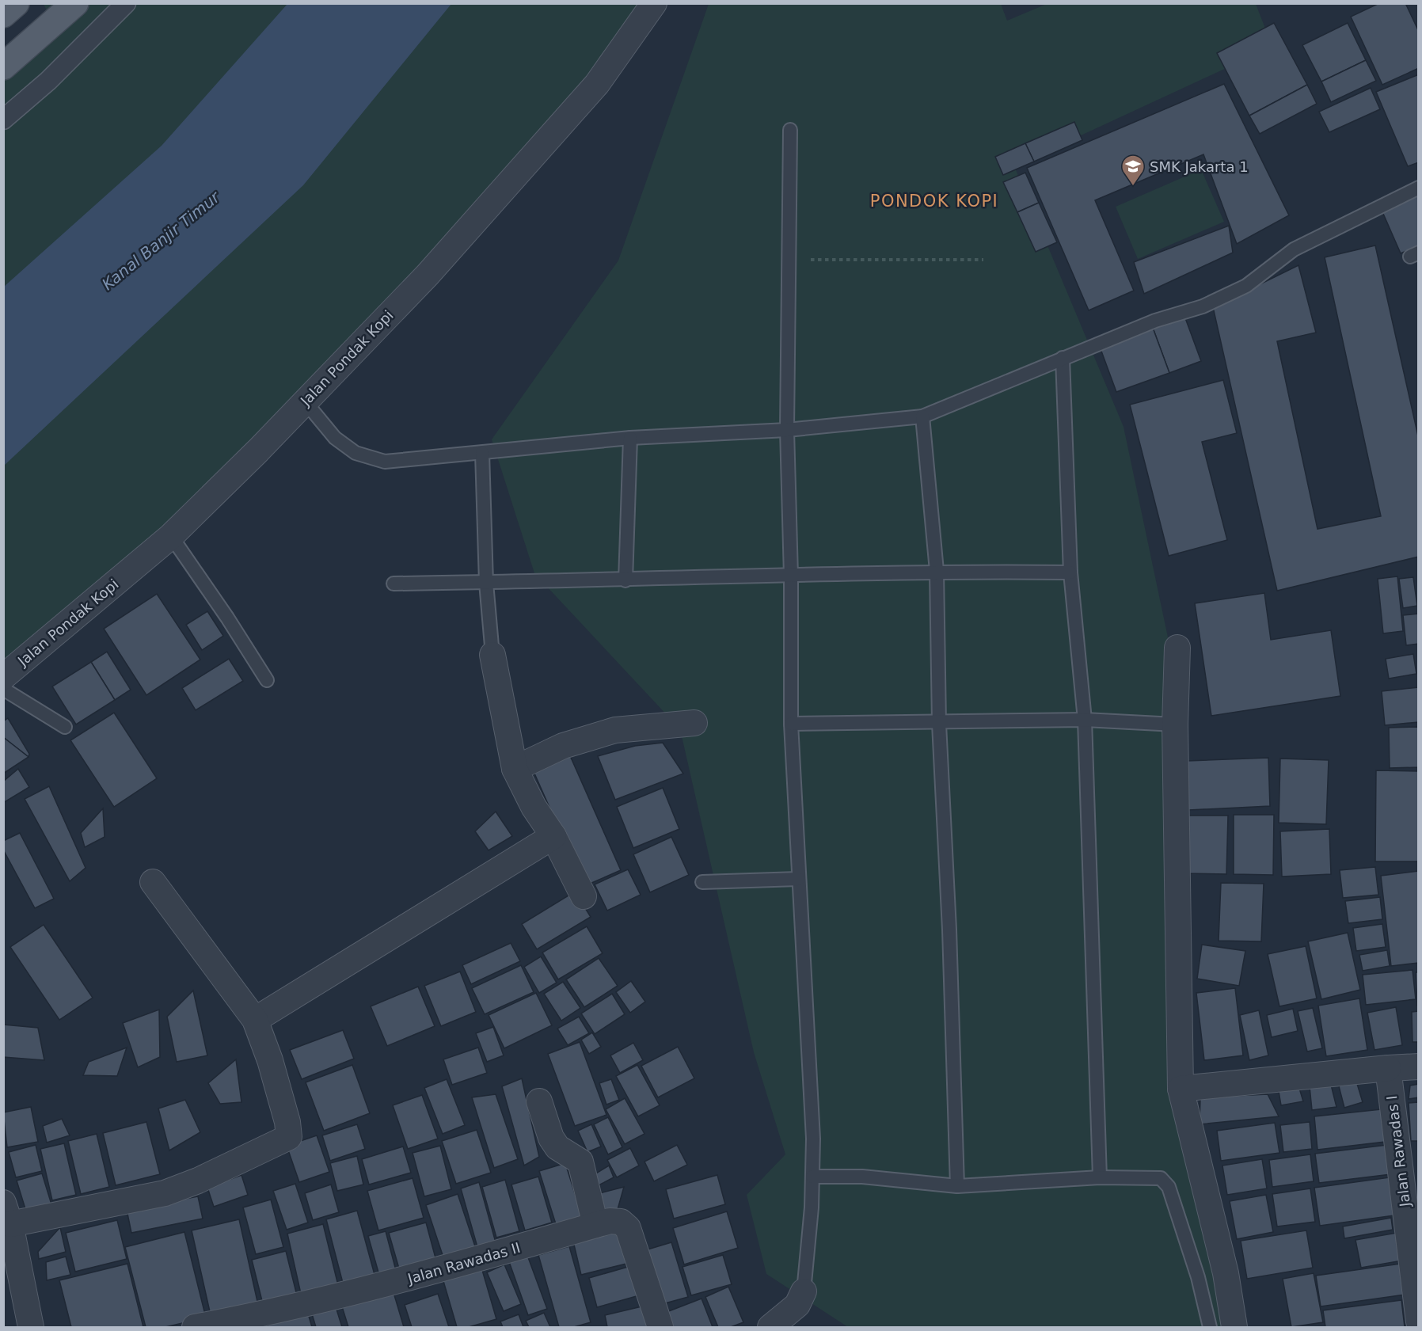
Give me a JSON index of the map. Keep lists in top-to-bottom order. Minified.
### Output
{"streets":{"street":["Jalan Pondak Kopi","Jalan Rawadas I","Jalan Rawadas II"]},"districts":["PONDOK KOPI"],"water":["Kanal Banjir Timur"],"places":{"school or university":["SMK Jakarta 1"]}}
